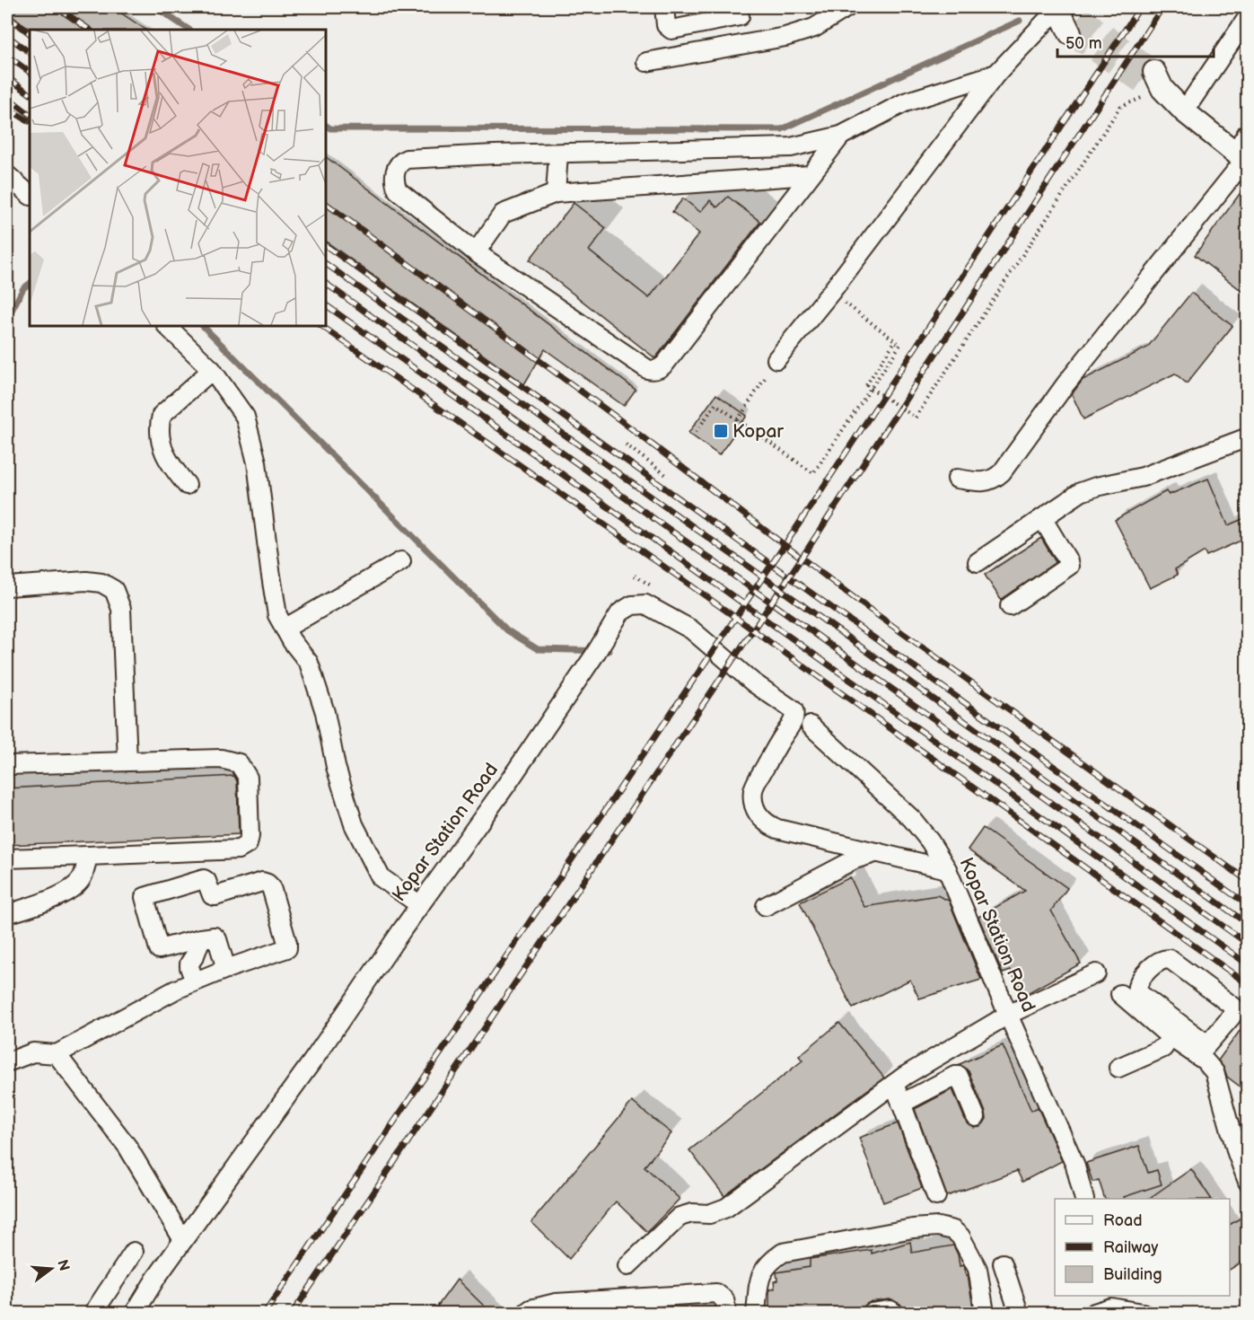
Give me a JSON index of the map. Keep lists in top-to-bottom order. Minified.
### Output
{"streets":{"street":["Kopar Station Road"]},"places":{"transit":["Kopar"]},"legend":["Road","Railway","Building"],"scale_bar":"50 m","north":"right"}
